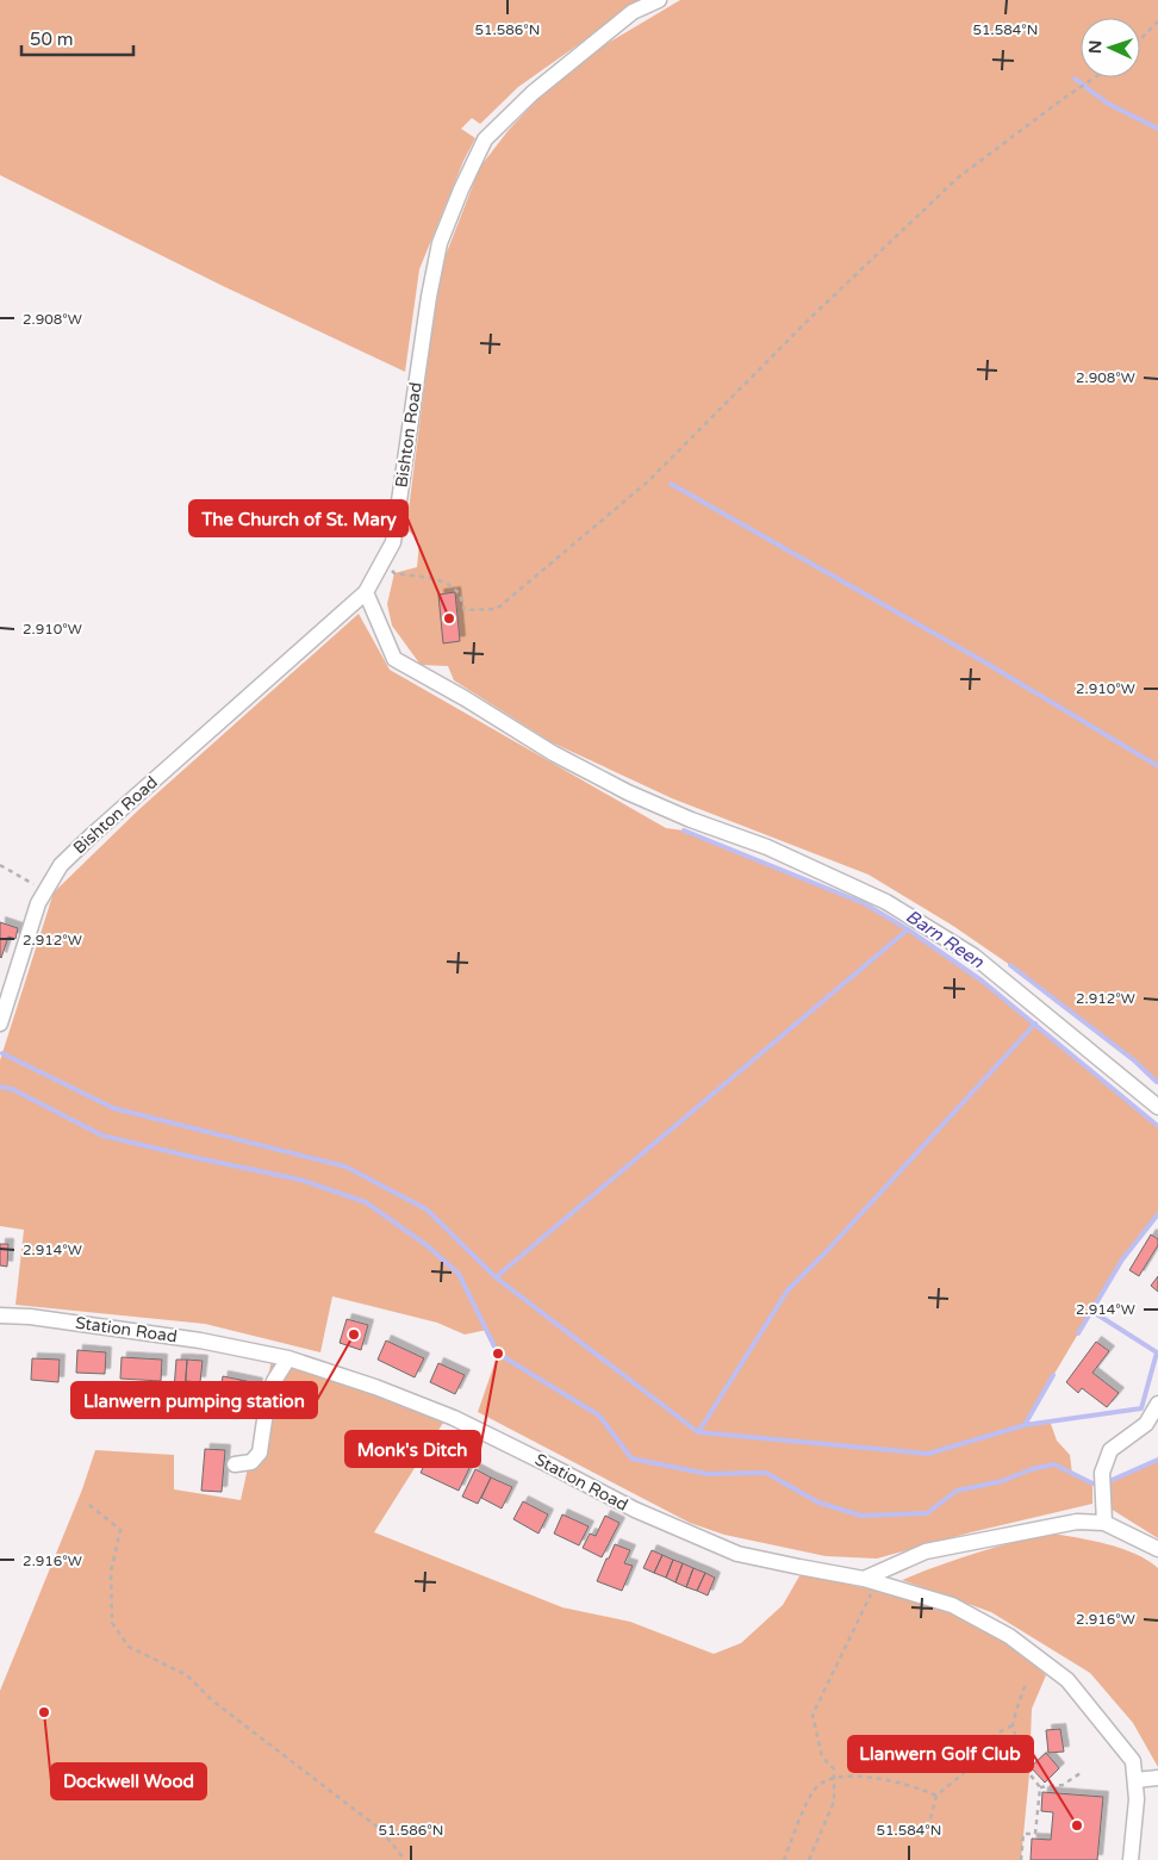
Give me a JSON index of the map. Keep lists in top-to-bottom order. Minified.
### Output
{"streets":{"street":["Bishton Road","Station Road"]},"water":["Barn Reen"],"places":["The Church of St. Mary","Llanwern pumping station","Monk's Ditch","Dockwell Wood","Llanwern Golf Club"],"scale_bar":"50 m","north":"left","coordinates":["51.586°N","51.584°N","2.908°W","2.910°W","2.912°W","2.914°W","2.916°W"]}
